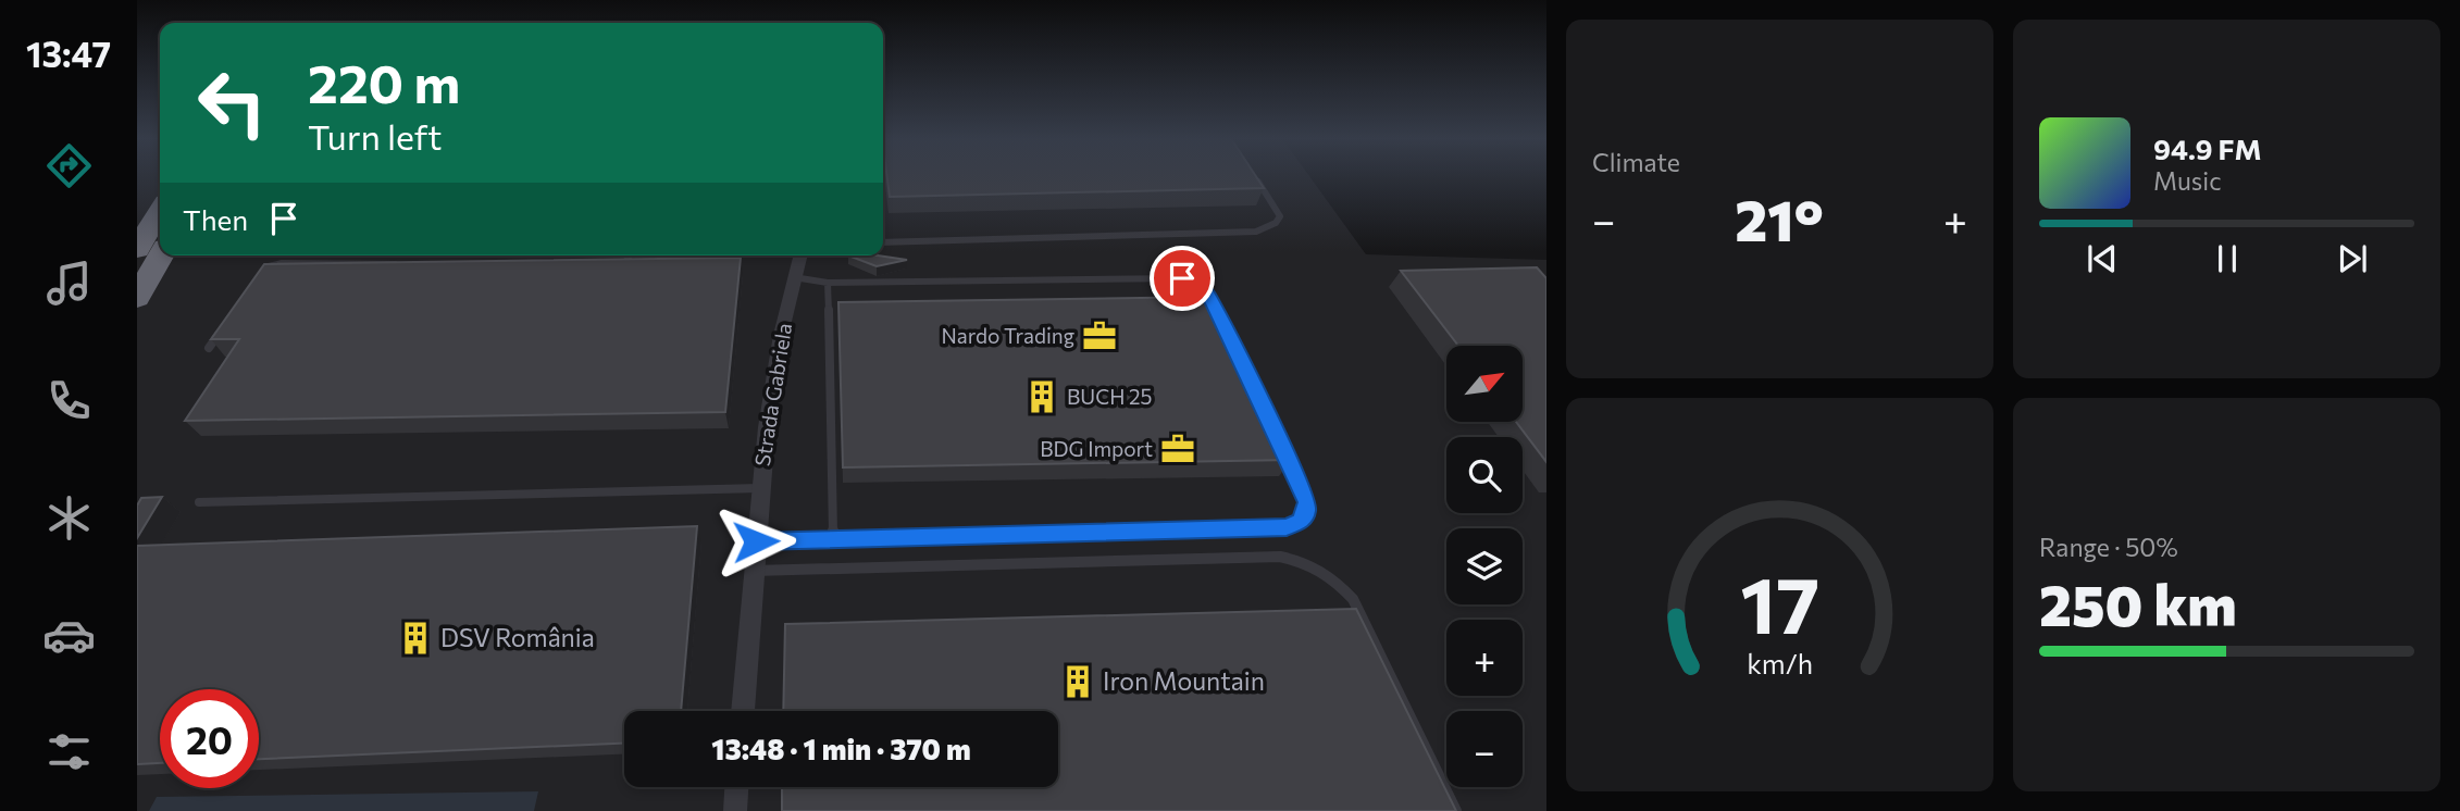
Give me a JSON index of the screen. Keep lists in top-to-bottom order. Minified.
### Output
{"streets":{"street":["Strada Gabriela"]},"places":{"office":["Nardo Trading","BDG Import"],"building":["BUCH 25","DSV România","Iron Mountain"]},"north":"top right","page":{"tabs":"13:47","tile":["Climate",["Range · 50%","250 km"]],"turn":["220 m","Turn left"],"song":["94.9 FM","Music"],"then":"Then","heat":["−","21°","+"],"map_buttons":["+","−"],"limit":"20","trip":"13:48 · 1 min · 370 m","gauge":["17","km/h"]}}
